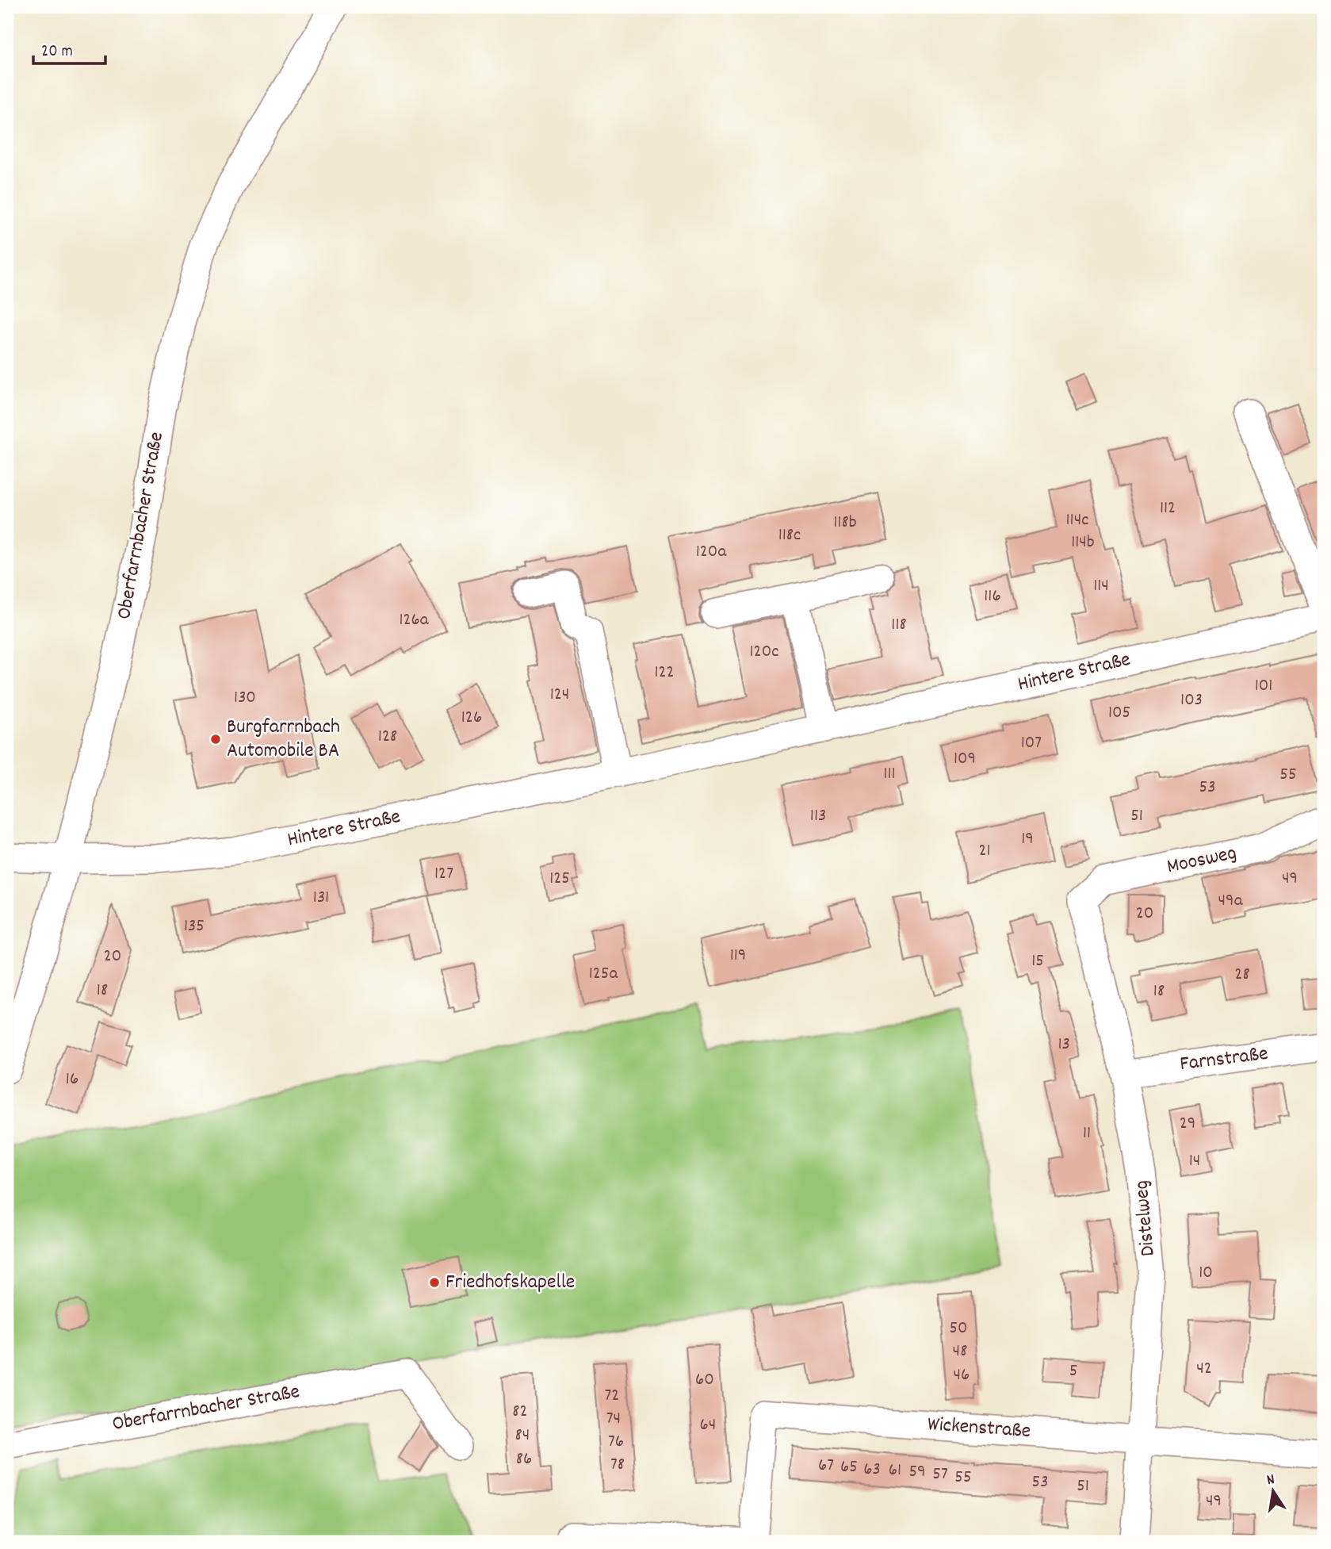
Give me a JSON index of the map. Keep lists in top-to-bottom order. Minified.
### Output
{"streets":{"street":["Oberfarrnbacher Straße","Hintere Straße","Moosweg","Farnstraße","Distelweg","Wickenstraße"]},"crossings":[["Oberfarrnbacher Straße","Hintere Straße"],["Moosweg","Distelweg"],["Farnstraße","Distelweg"],["Distelweg","Wickenstraße"]],"places":["Burgfarrnbach Automobile BA","Friedhofskapelle"],"house_numbers":["112","114c","118b","118c","114b","120a","114","116","126a","118","120c","122","101","124","130","103","105","126","128","107","109","111","55","53","113","51","19","21","127","125","49","131","49a","20","135","119","20","15","125a","28","18","18","13","16","29","11","14","10","50","48","42","5","46","60","72","82","74","64","84","76","86","78","67","65","63","61","59","57","55","53","51","49"],"scale_bar":"20 m","north":"top"}
